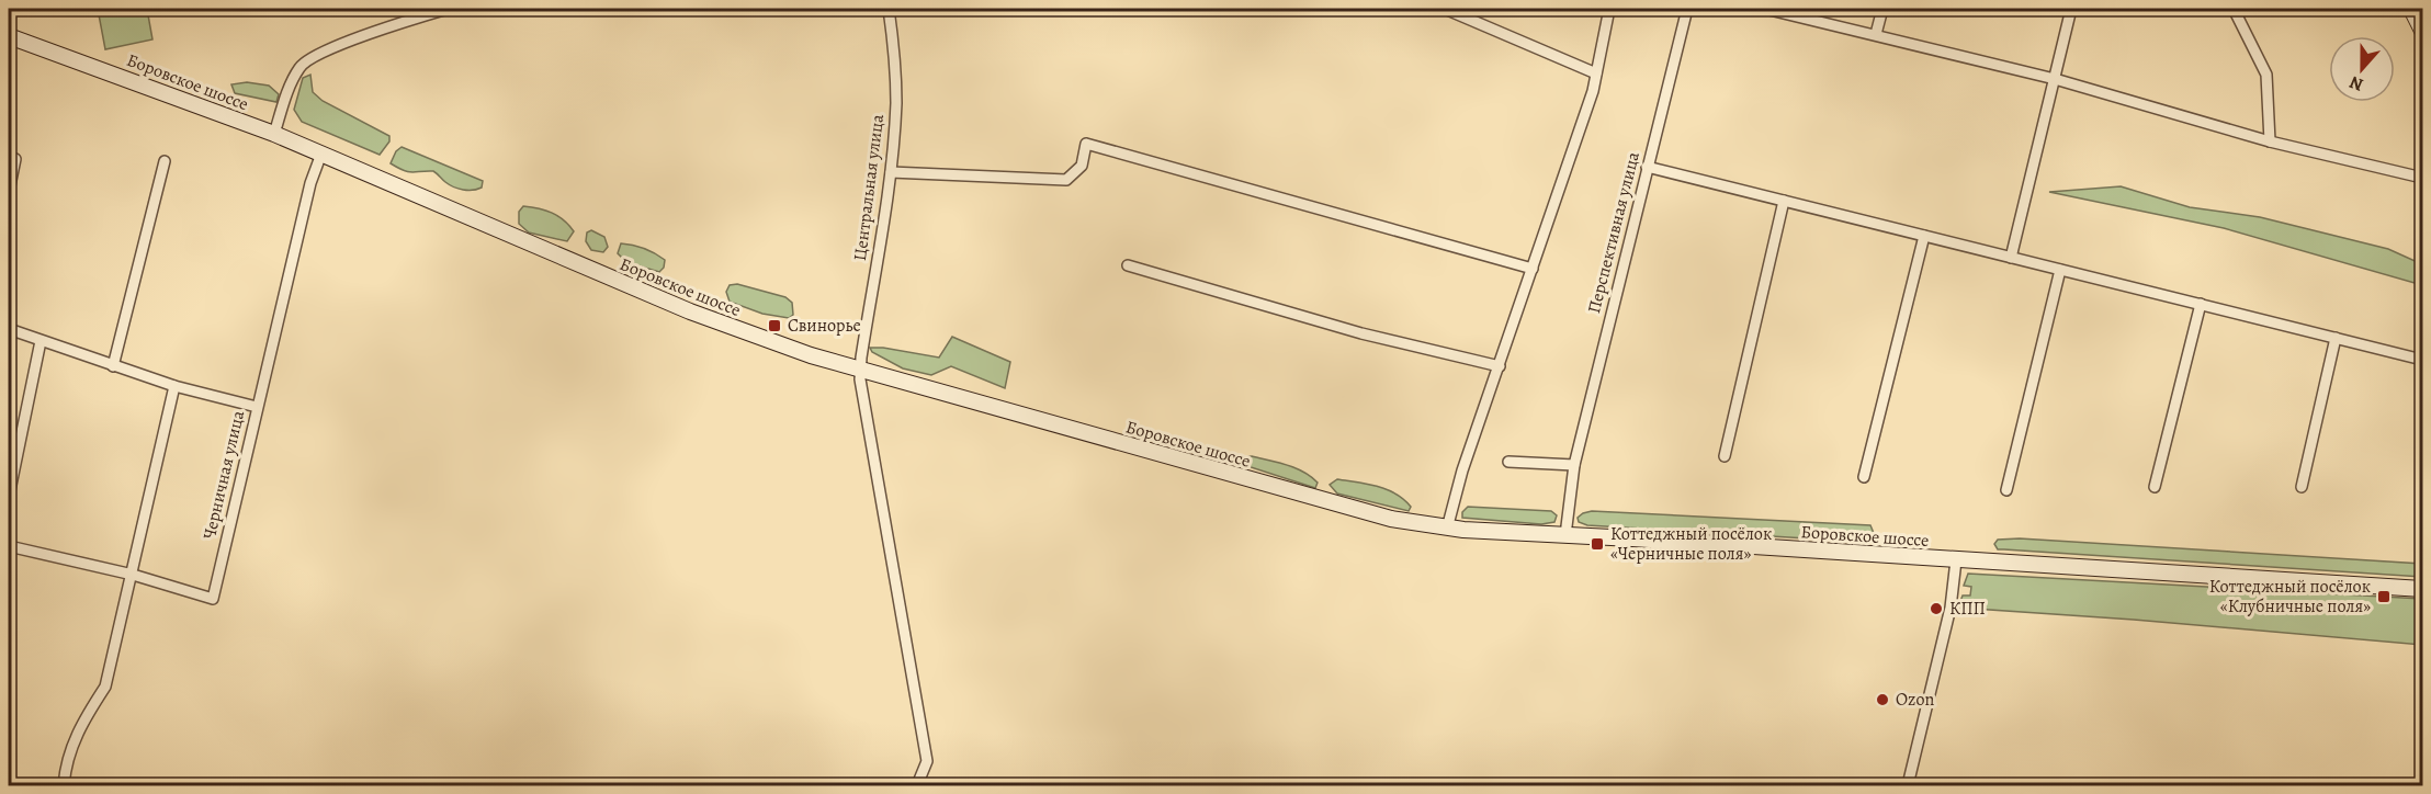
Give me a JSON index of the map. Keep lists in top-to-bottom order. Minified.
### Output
{"streets":{"main road":["Боровское шоссе"],"street":["Центральная улица","Перспективная улица","Черничная улица"]},"crossings":[["Боровское шоссе","Центральная улица"],["Боровское шоссе","Перспективная улица"],["Боровское шоссе","Черничная улица"]],"places":{"transit":["Свинорье","Коттеджный посёлок «Черничные поля»","Коттеджный посёлок «Клубничные поля»"],"other":["КПП","Ozon"]},"north":"bottom"}
